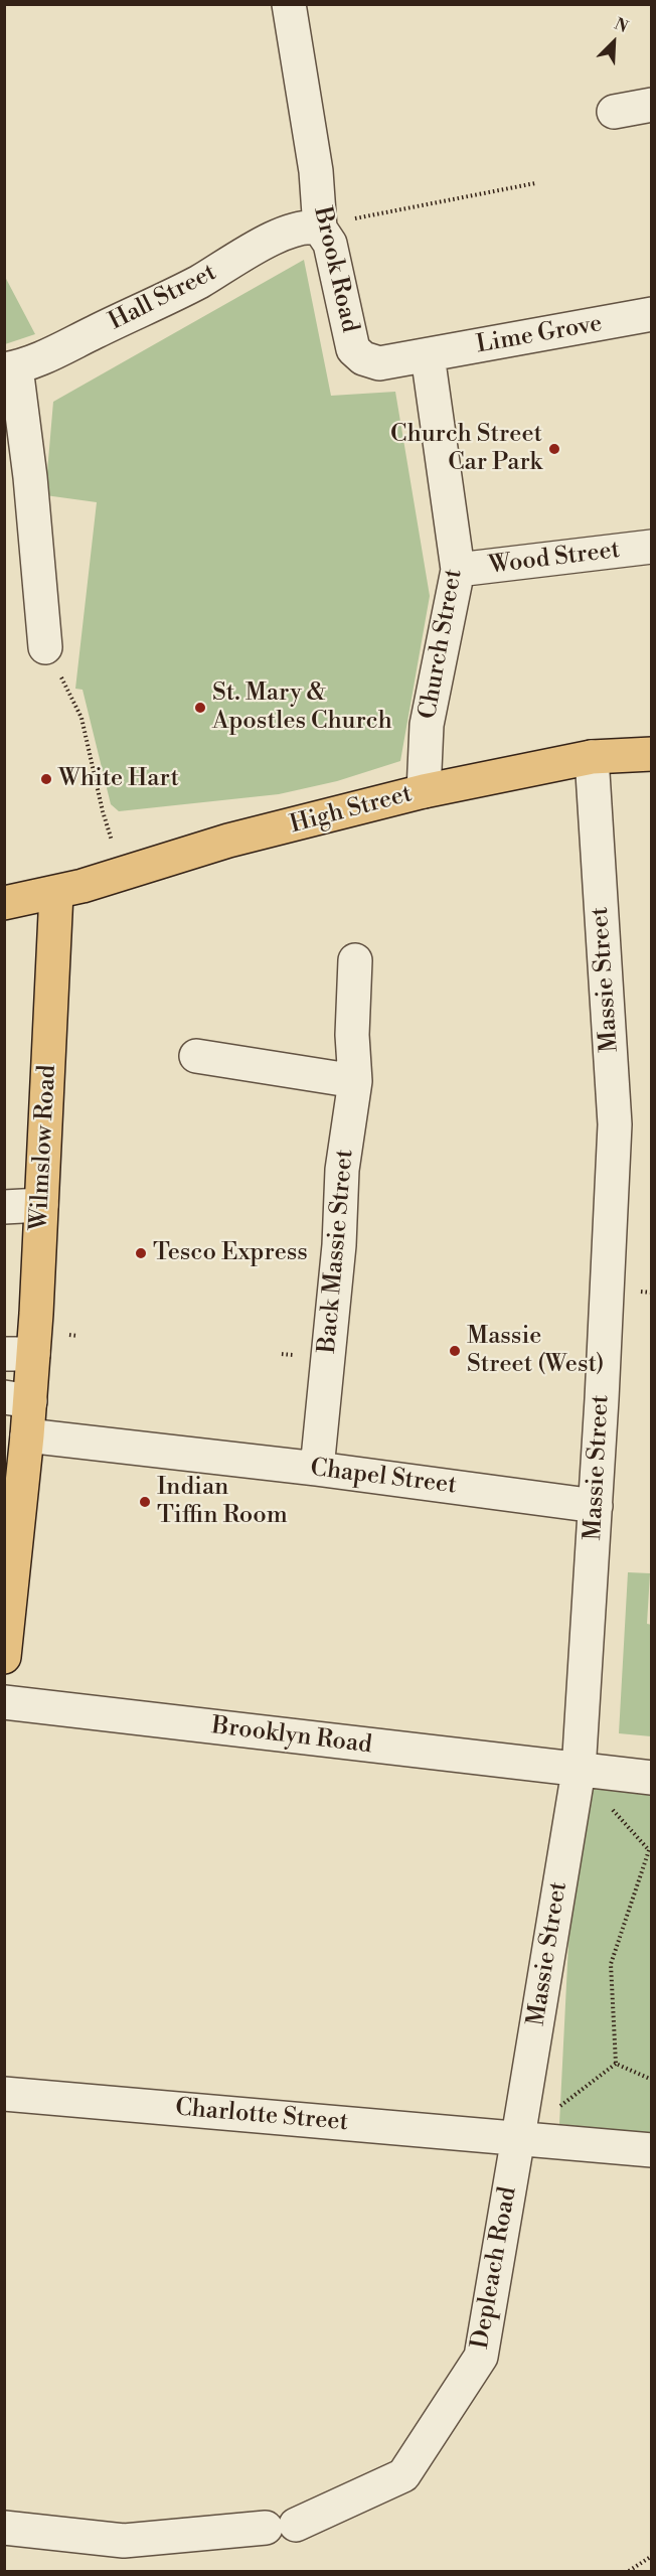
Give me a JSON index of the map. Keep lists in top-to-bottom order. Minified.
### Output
{"streets":{"main road":["High Street","Wilmslow Road"],"street":["Brook Road","Hall Street","Lime Grove","Wood Street","Church Street","Massie Street","Back Massie Street","Chapel Street","Brooklyn Road","Charlotte Street","Depleach Road"]},"crossings":[["Brook Road","Hall Street"],["Brook Road","Lime Grove"],["Brook Road","Church Street"],["Lime Grove","Church Street"],["Wood Street","Church Street"],["Church Street","High Street"],["High Street","Massie Street"],["High Street","Wilmslow Road"],["Massie Street","Chapel Street"],["Massie Street","Brooklyn Road"],["Massie Street","Charlotte Street"],["Massie Street","Depleach Road"],["Wilmslow Road","Chapel Street"],["Back Massie Street","Chapel Street"],["Charlotte Street","Depleach Road"]],"places":["Church Street Car Park","St. Mary & Apostles Church","White Hart","Tesco Express","Massie Street (West)","Indian Tiffin Room"],"north":"top right"}
